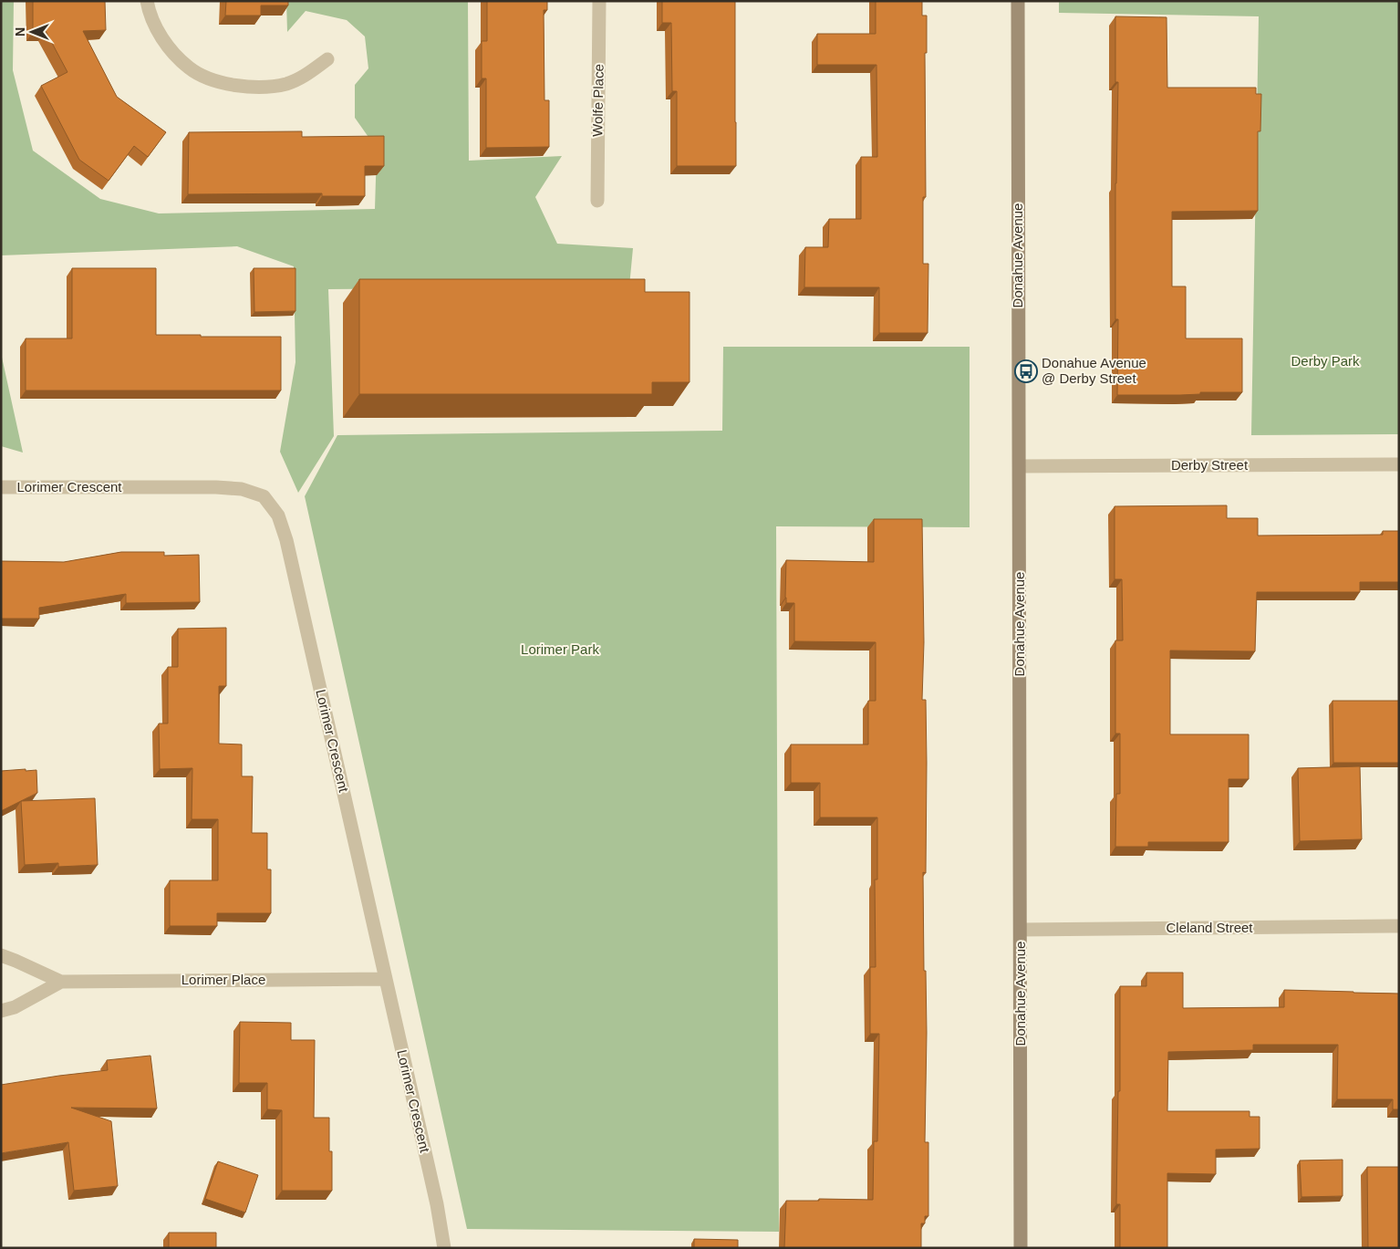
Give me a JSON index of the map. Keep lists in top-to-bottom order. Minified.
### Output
{"streets":{"street":["Wolfe Place","Donahue Avenue","Derby Street","Lorimer Crescent","Cleland Street","Lorimer Place"]},"crossings":[["Donahue Avenue","Derby Street"],["Donahue Avenue","Cleland Street"],["Lorimer Crescent","Lorimer Place"]],"parks":["Derby Park","Lorimer Park"],"places":{"bus stop":["Donahue Avenue @ Derby Street"]},"north":"left"}
